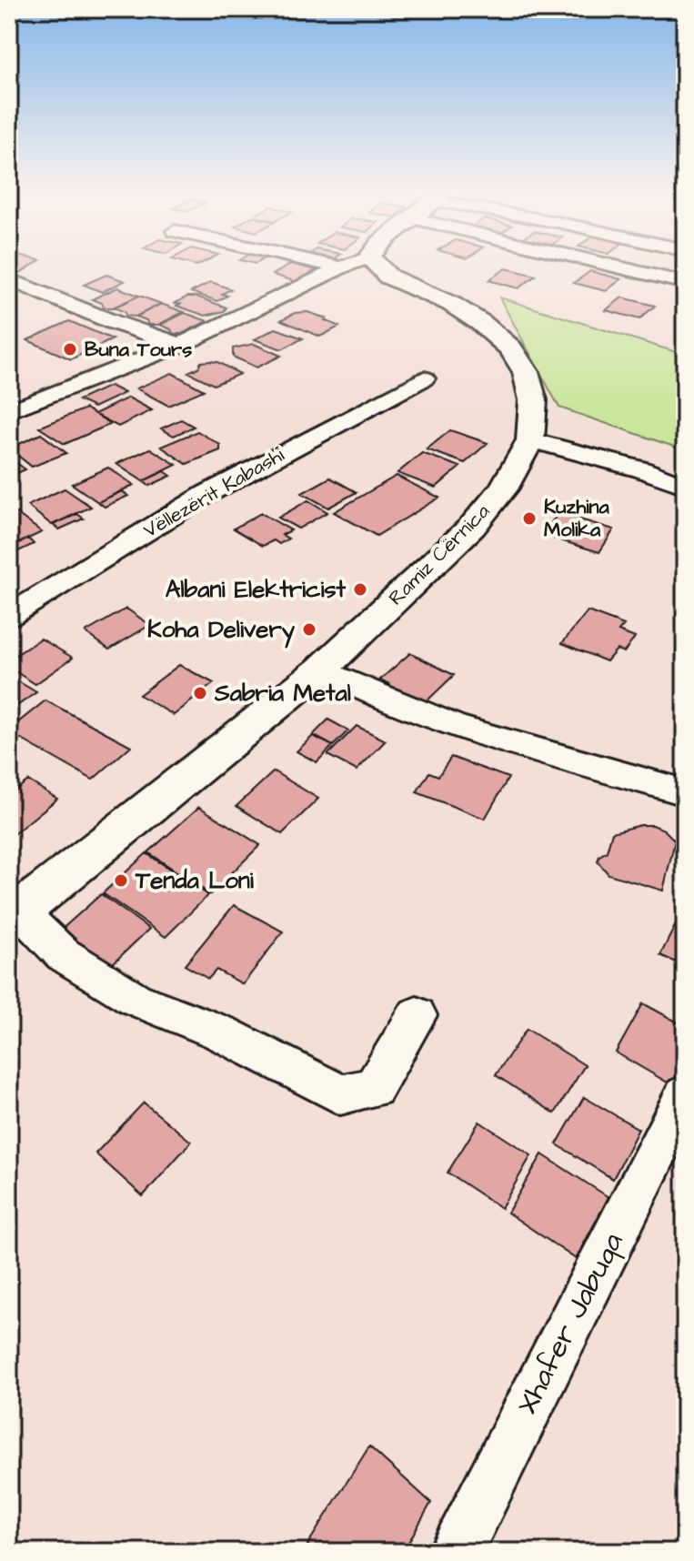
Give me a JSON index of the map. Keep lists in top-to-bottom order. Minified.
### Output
{"streets":{"street":["Vëllezërit Kabashi","Ramiz Cërnica","Xhafer Jabuqa"]},"places":["Buna Tours","Kuzhina Molika","Albani Elektricist","Koha Delivery","Sabria Metal","Tenda Loni"]}
